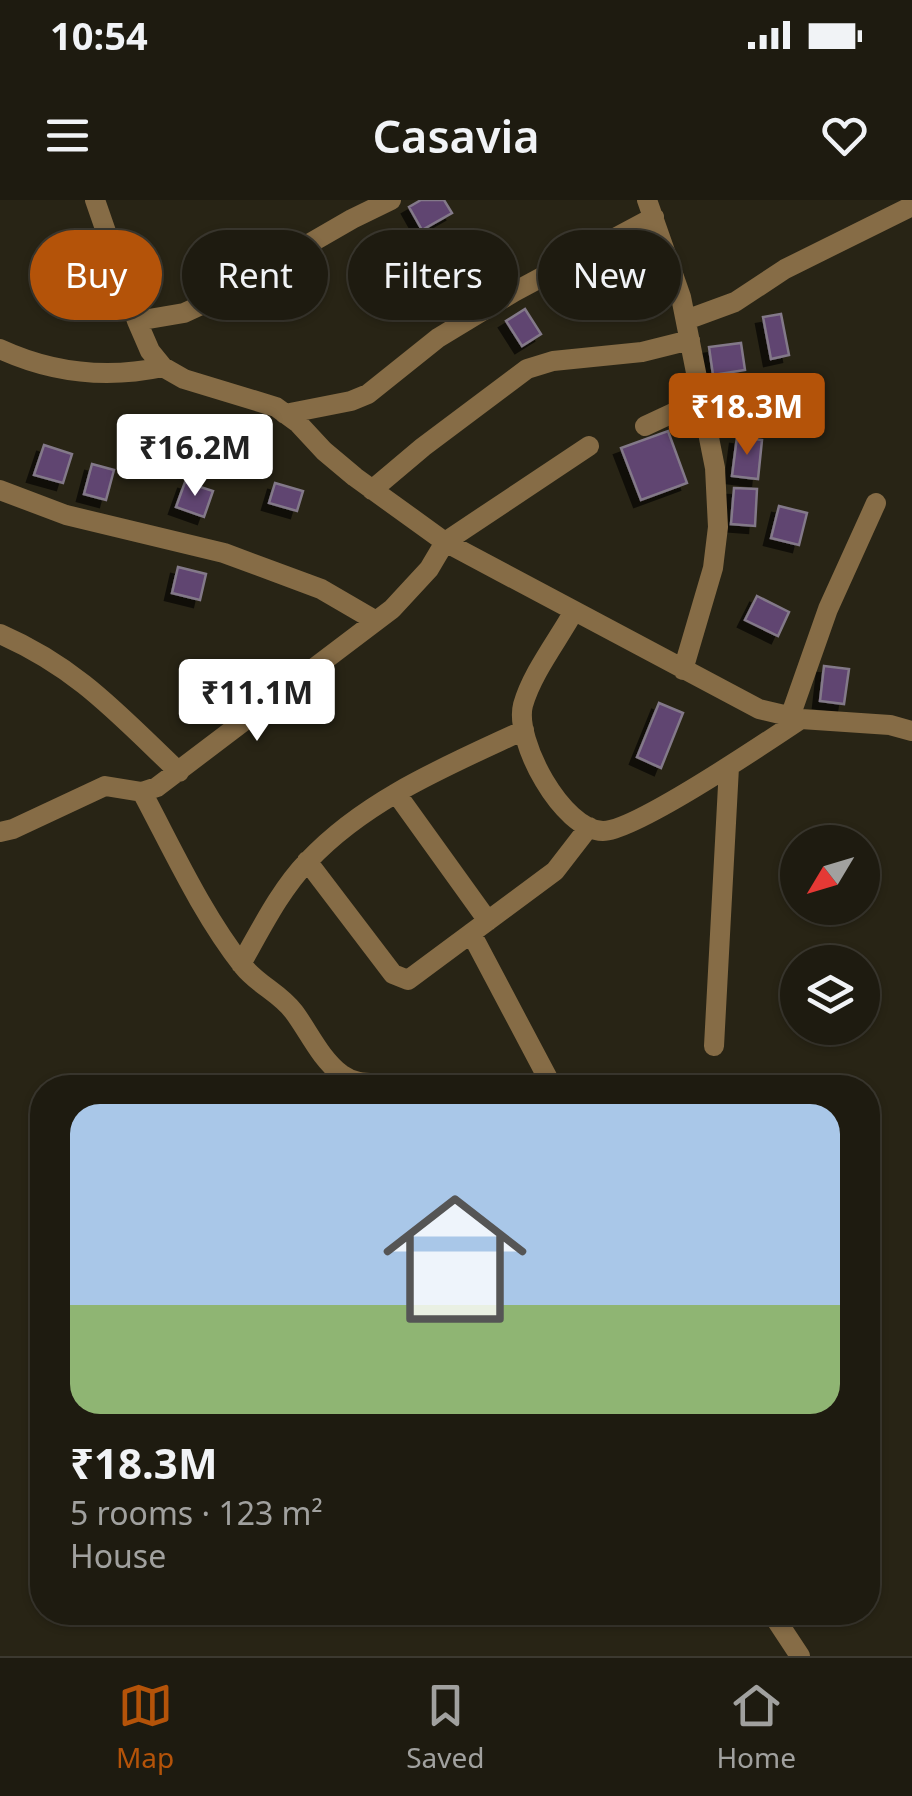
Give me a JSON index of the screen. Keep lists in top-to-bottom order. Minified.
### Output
{"north":"bottom left","page":{"status":"10:54","header":"Casavia","chip":["Buy","Rent","Filters","New"],"price":["₹18.3M","₹16.2M","₹11.1M"],"list":[{"name":"₹18.3M","note":"5 rooms · 123 m² · House"}],"tabs":["Map","Saved","Home"]}}
